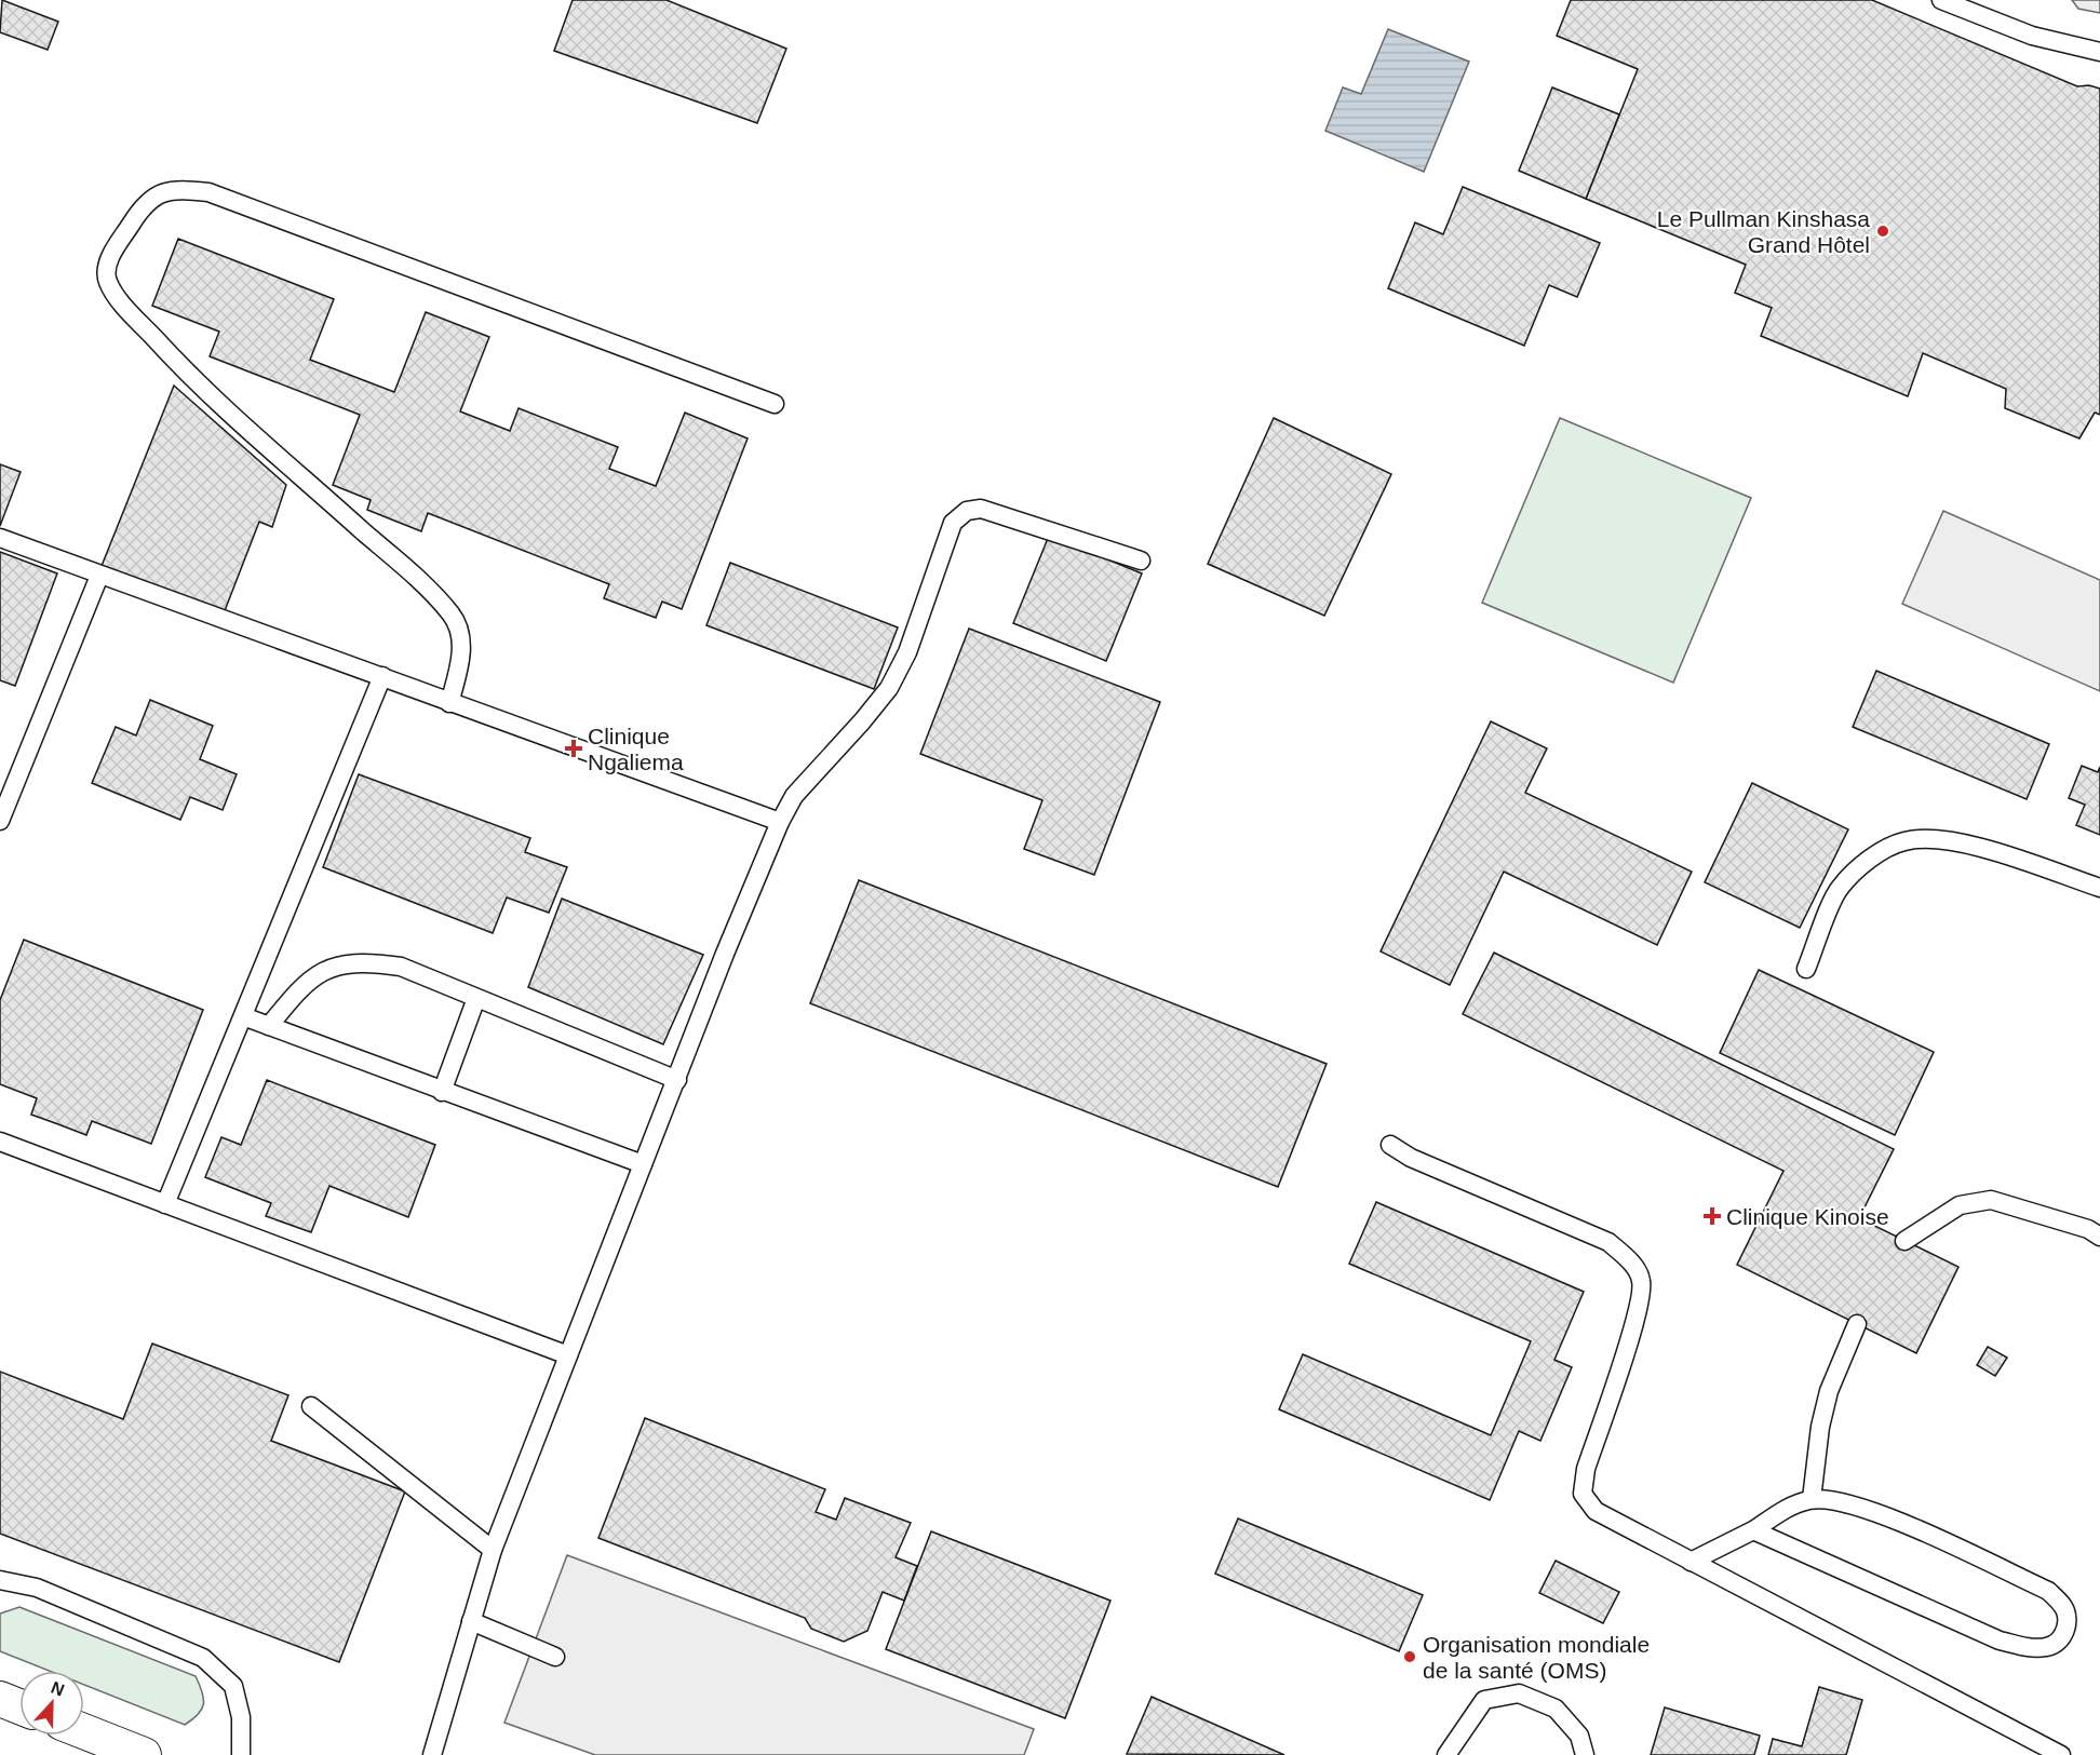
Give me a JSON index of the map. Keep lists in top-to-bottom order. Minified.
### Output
{"places":{"other":["Le Pullman Kinshasa Grand Hôtel","Organisation mondiale de la santé (OMS)"],"health":["Clinique Ngaliema","Clinique Kinoise"]},"north":"top"}
